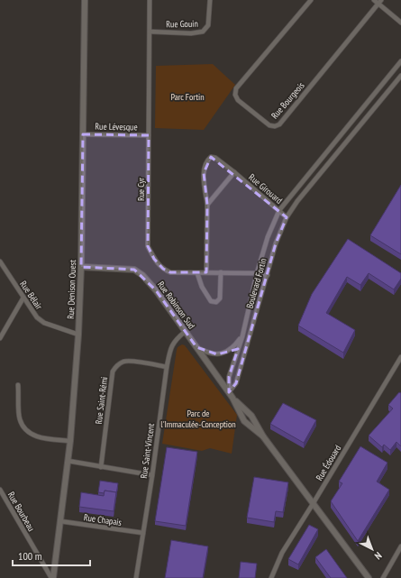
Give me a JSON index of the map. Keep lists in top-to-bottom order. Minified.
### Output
{"streets":{"street":["Rue Gouin","Rue Bourgeois","Rue Lévesque","Rue Girouard","Rue Cyr","Boulevard Fortin","Rue Denison Ouest","Rue Bélair","Rue Robinson Sud","Rue Saint-Rémi","Rue Saint-Vincent","Rue Édouard","Rue Bourbeau","Rue Chapais"]},"crossings":[["Rue Gouin","Rue Cyr"],["Rue Lévesque","Rue Cyr"],["Rue Lévesque","Rue Denison Ouest"],["Rue Girouard","Rue Cyr"],["Rue Girouard","Boulevard Fortin"],["Rue Cyr","Boulevard Fortin"],["Boulevard Fortin","Rue Robinson Sud"],["Rue Denison Ouest","Rue Bélair"],["Rue Denison Ouest","Rue Robinson Sud"],["Rue Denison Ouest","Rue Bourbeau"],["Rue Denison Ouest","Rue Chapais"],["Rue Robinson Sud","Rue Saint-Vincent"],["Rue Robinson Sud","Rue Édouard"],["Rue Saint-Rémi","Rue Saint-Vincent"],["Rue Saint-Vincent","Rue Chapais"]],"parks":["Parc Fortin","Parc de l'Immaculée-Conception"],"scale_bar":"100 m","north":"bottom right"}
